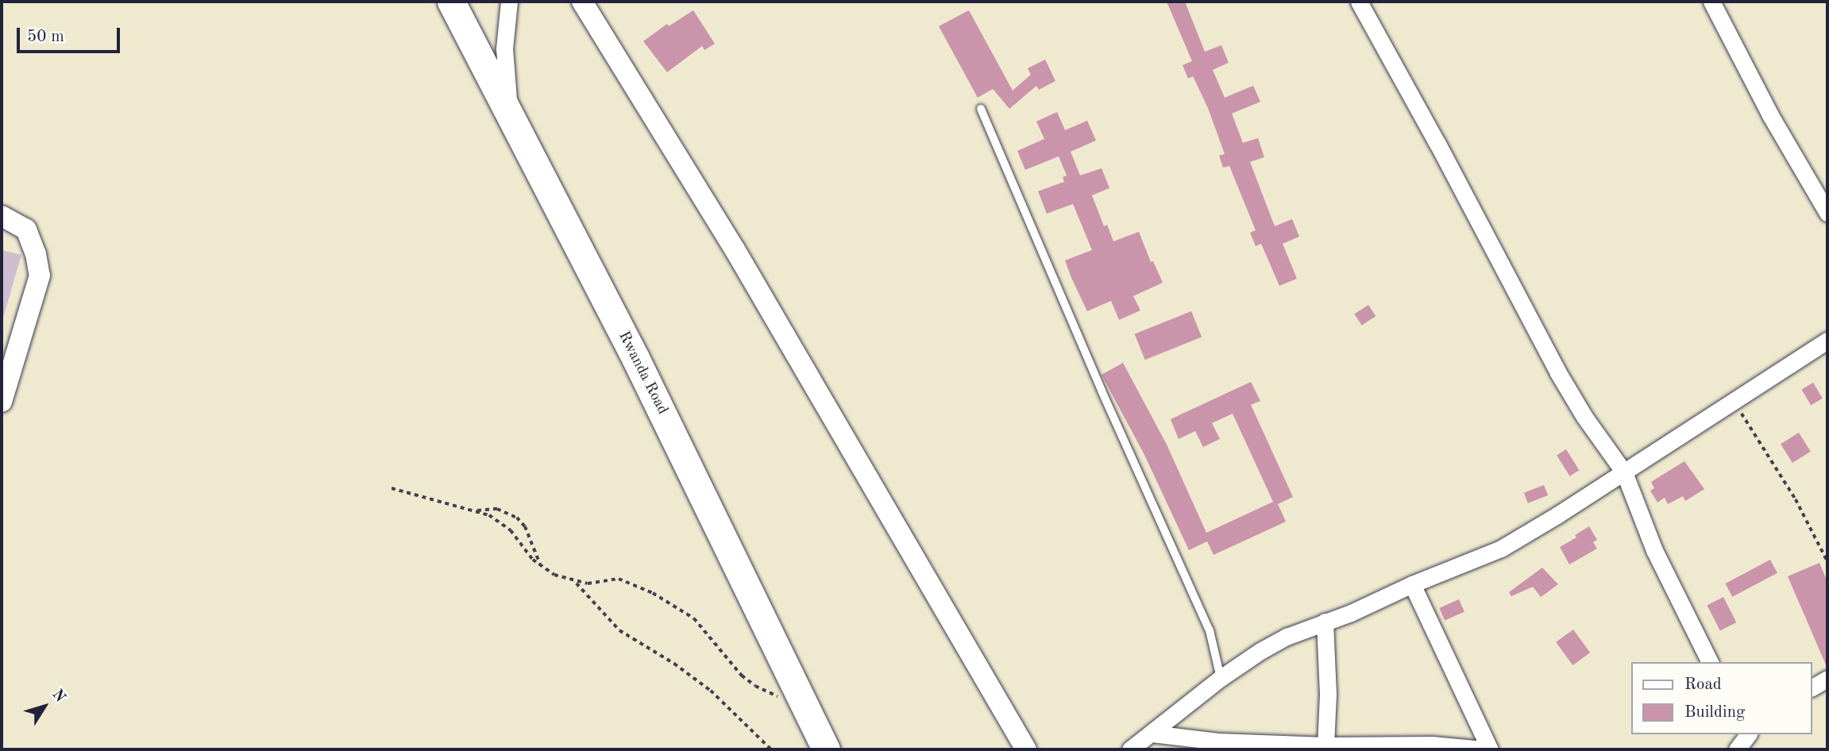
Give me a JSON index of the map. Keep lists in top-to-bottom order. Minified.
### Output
{"streets":{"highway":["Rwanda Road"]},"legend":["Road","Building"],"scale_bar":"50 m","north":"top right"}
